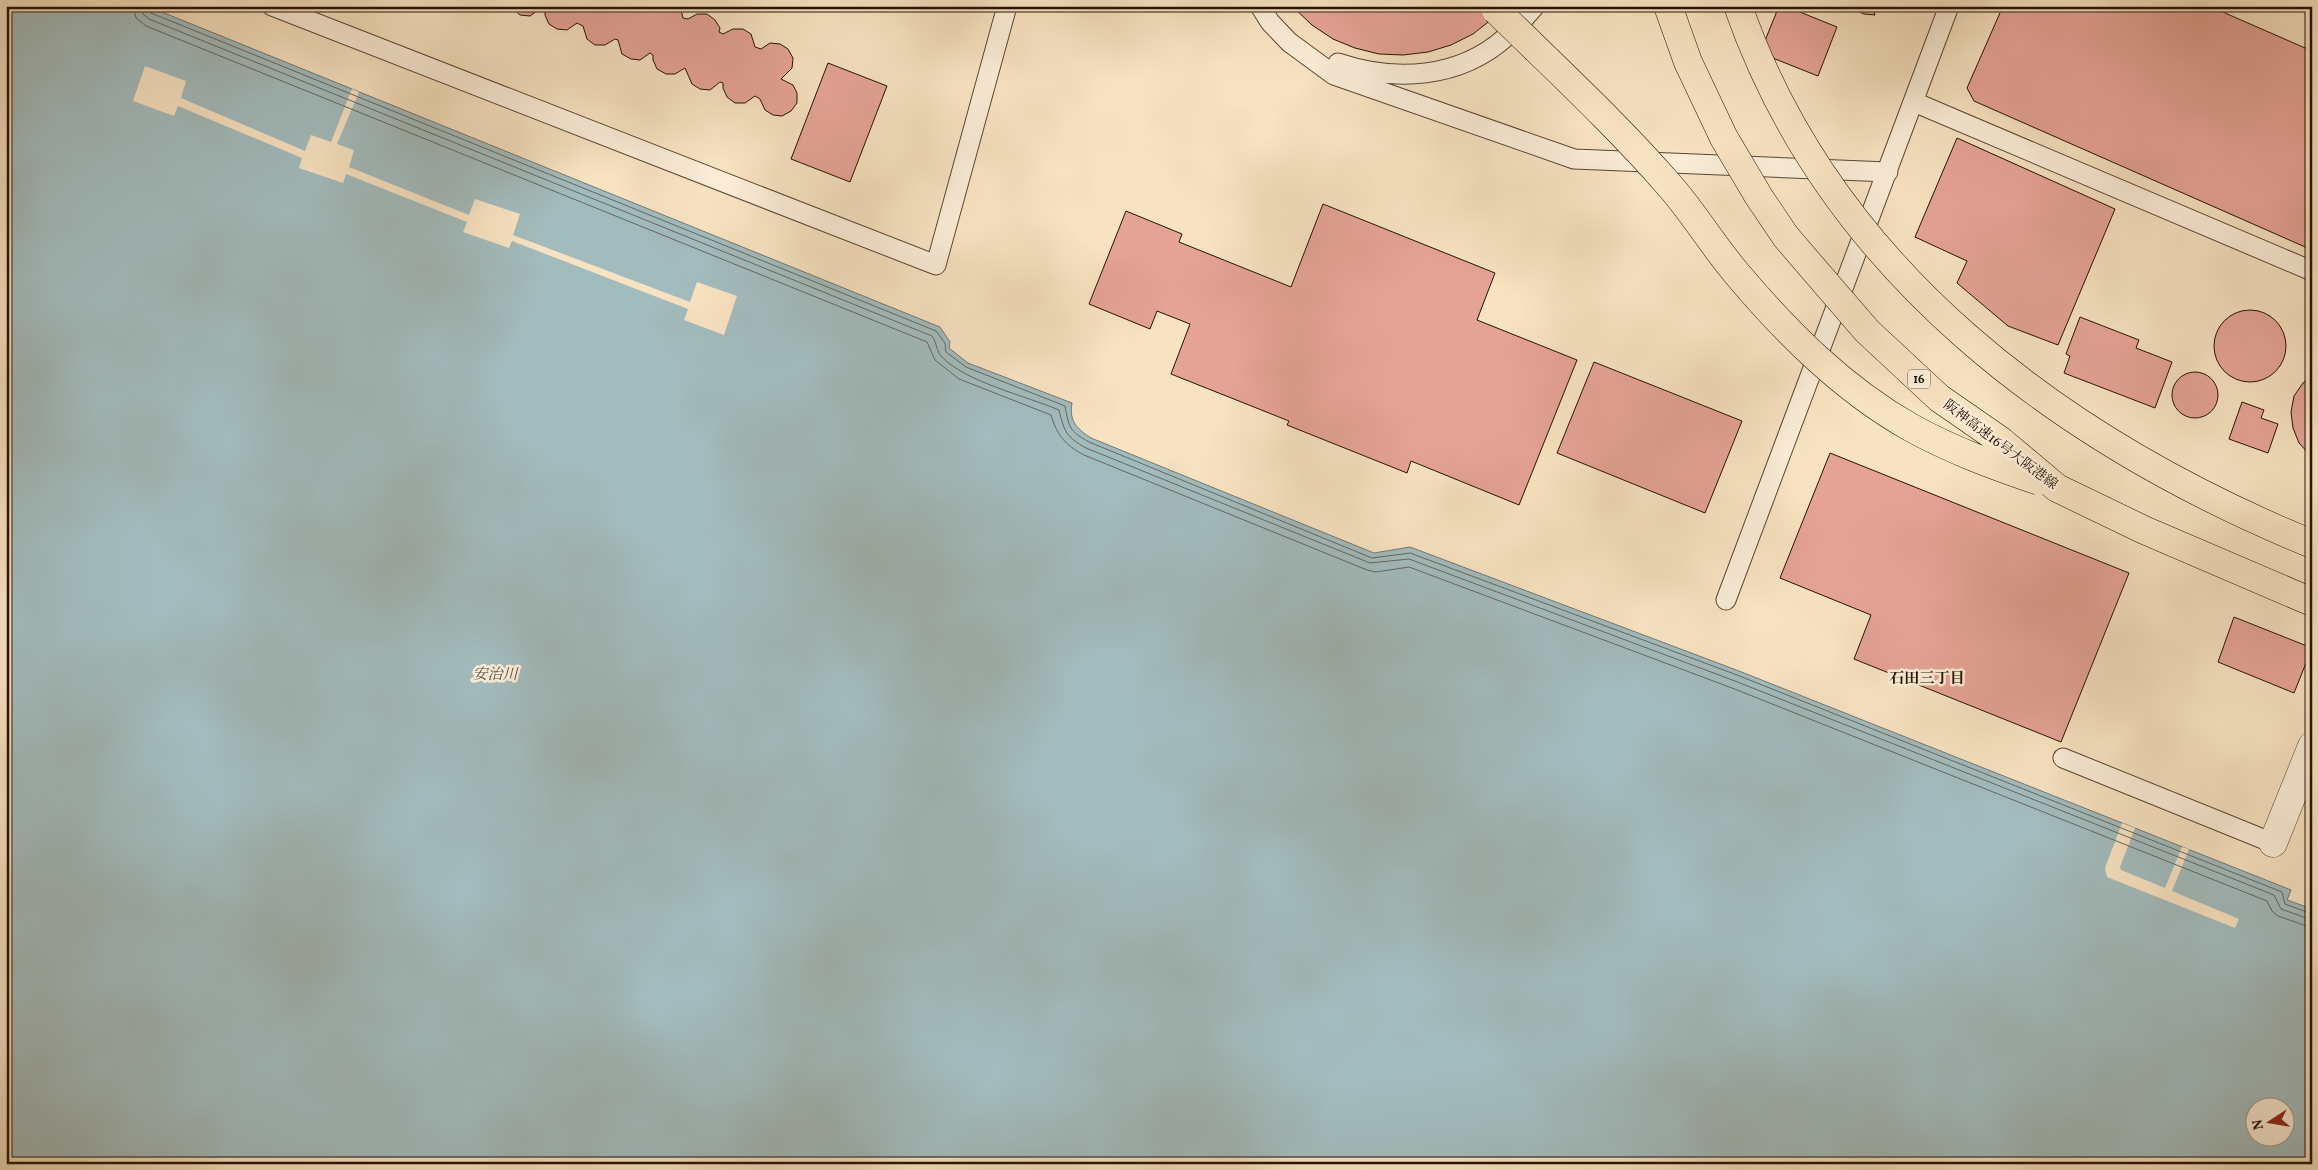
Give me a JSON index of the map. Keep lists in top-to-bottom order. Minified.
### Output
{"streets":{"highway":["16","阪神高速16号大阪港線"]},"districts":["石田三丁目"],"water":["安治川"],"north":"left"}
